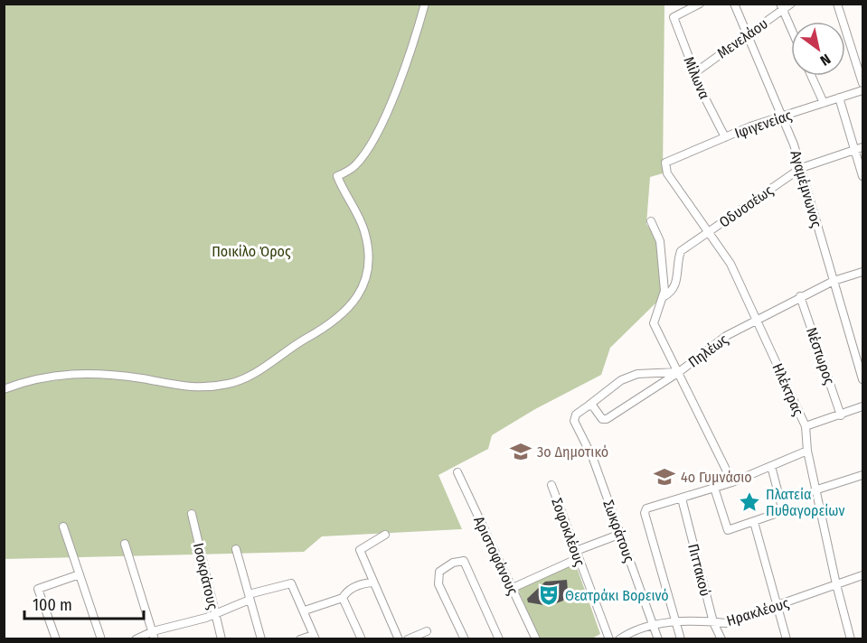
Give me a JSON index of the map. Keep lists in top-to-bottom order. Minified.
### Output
{"streets":{"street":["Μενελάου","Μίλωνα","Ιφιγενείας","Αγαμέμνωνος","Οδυσσέως","Πηλέως","Νέστωρος","Ηλέκτρας","Σωκράτους","Σοφοκλέους","Αριστοφάνους","Πιττακού","Ισοκράτους","Ηρακλέους"]},"crossings":[["Μενελάου","Μίλωνα"],["Μενελάου","Αγαμέμνωνος"],["Μίλωνα","Ιφιγενείας"],["Ιφιγενείας","Αγαμέμνωνος"],["Ιφιγενείας","Ηλέκτρας"],["Αγαμέμνωνος","Οδυσσέως"],["Αγαμέμνωνος","Πηλέως"],["Οδυσσέως","Ηλέκτρας"],["Πηλέως","Νέστωρος"],["Πηλέως","Ηλέκτρας"],["Πηλέως","Σωκράτους"],["Ηλέκτρας","Ηρακλέους"],["Σωκράτους","Ηρακλέους"],["Πιττακού","Ηρακλέους"]],"parks":["Ποικίλο Όρος"],"places":{"school or university":["3ο Δημοτικό","4ο Γυμνάσιο"],"place":["Πλατεία Πυθαγορείων"],"theatre":["Θεατράκι Βορεινό"]},"scale_bar":"100 m","north":"bottom right"}
